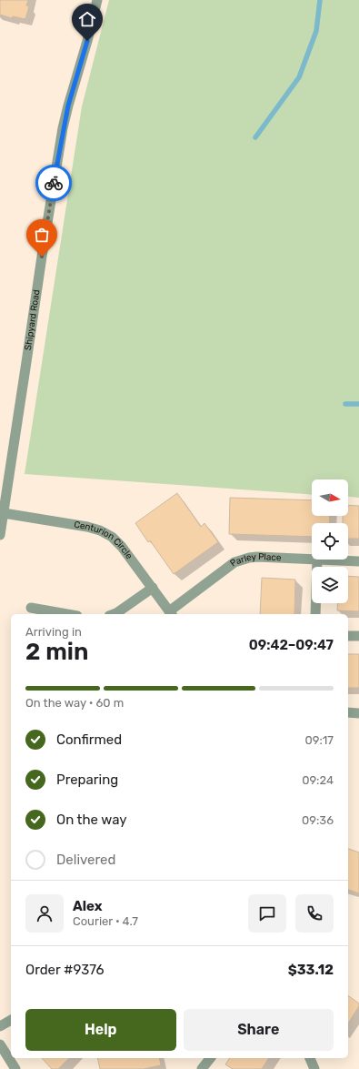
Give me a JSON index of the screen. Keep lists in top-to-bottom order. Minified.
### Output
{"streets":{"street":["Shipyard Road","Centurion Circle","Parley Place"]},"crossings":[["Shipyard Road","Centurion Circle"],["Centurion Circle","Parley Place"]],"north":"right","page":{"heading":["2 min","Arriving in","09:42–09:47"],"panel":["Alex","Courier · 4.7","Order #9376","$33.12"],"bar":"On the way · 60 m","list":[["Confirmed","09:17"],["Preparing","09:24"],["On the way","09:36"],"Delivered"],"buttons":["Help","Share"]}}
